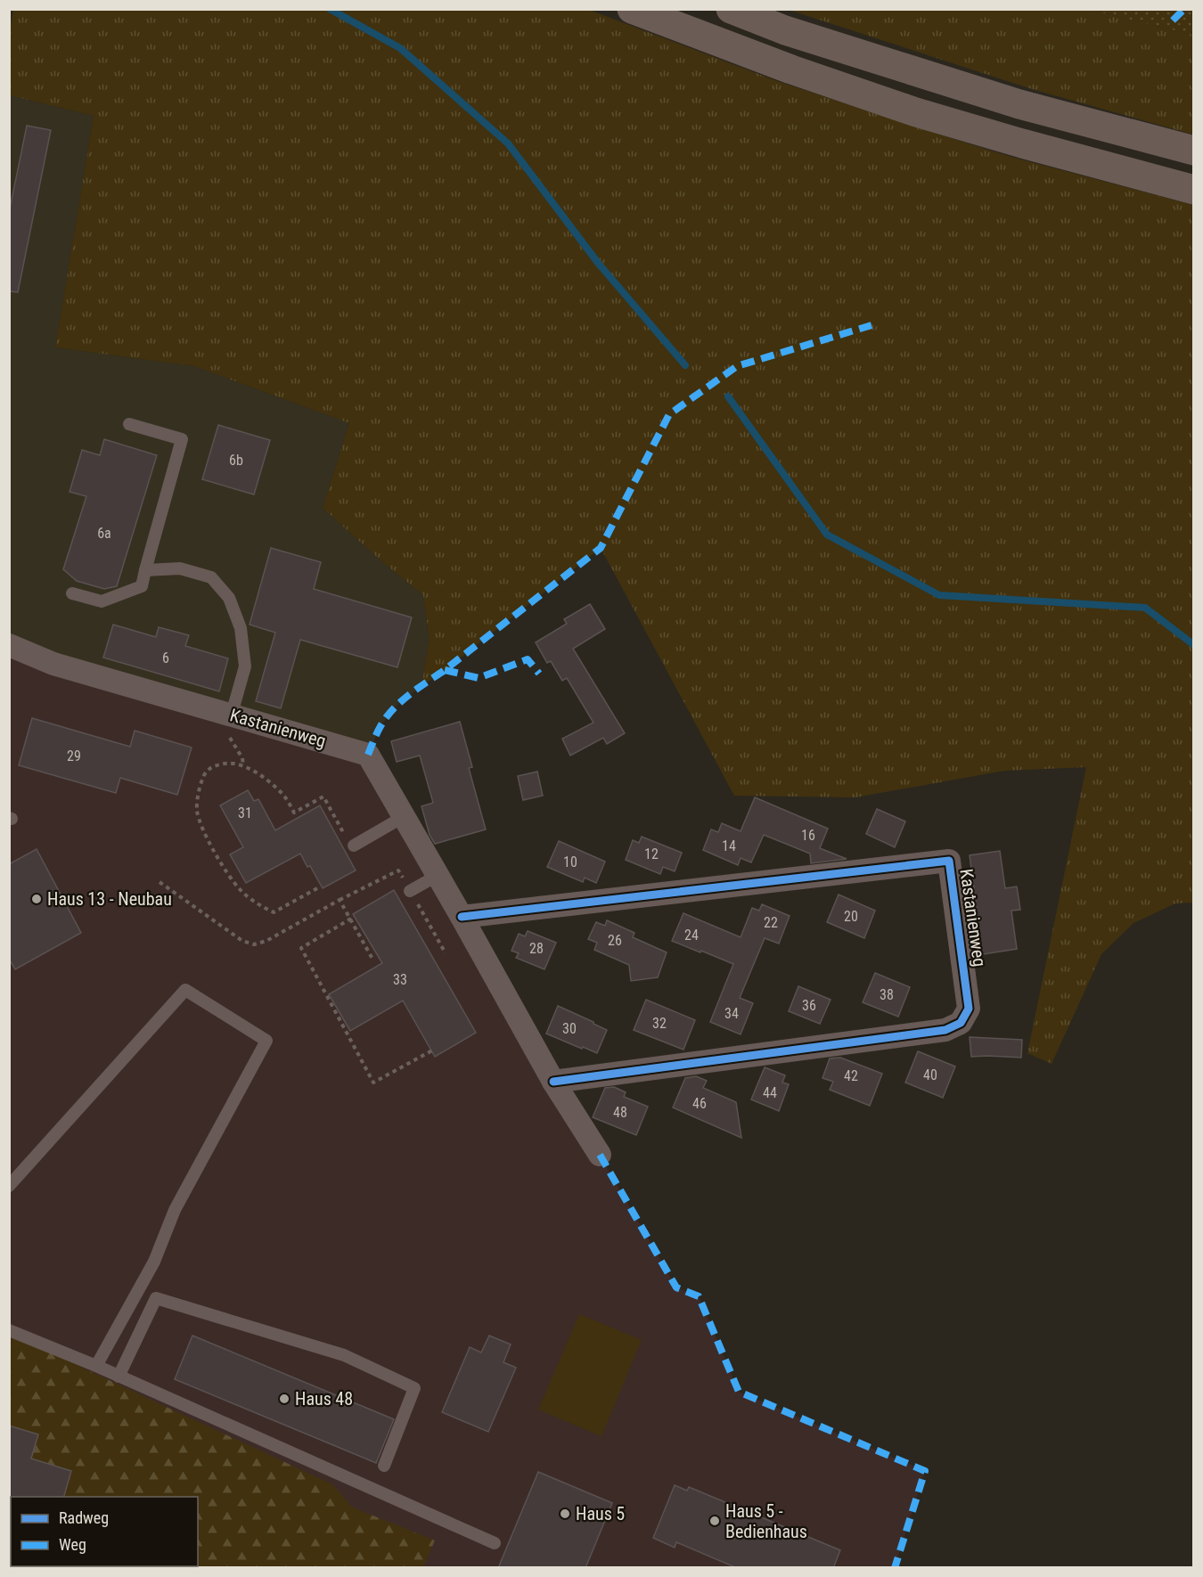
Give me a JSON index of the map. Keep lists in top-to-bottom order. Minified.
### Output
{"streets":{"street":["Kastanienweg"]},"places":["Haus 13 - Neubau","Haus 48","Haus 5","Haus 5 - Bedienhaus"],"house_numbers":["6b","6a","6","29","31","16","14","12","10","20","22","24","26","28","33","38","36","34","32","30","40","42","44","46","48"],"legend":["Radweg","Weg"]}
